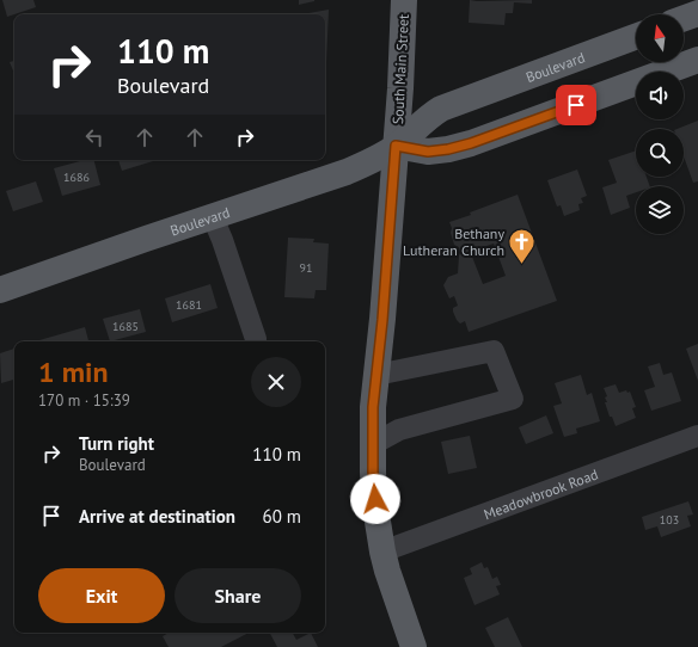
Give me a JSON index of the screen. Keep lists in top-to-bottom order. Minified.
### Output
{"streets":{"main road":["Boulevard","South Main Street"],"street":["Meadowbrook Road"]},"crossings":[["Boulevard","South Main Street"],["South Main Street","Meadowbrook Road"]],"places":{"church":["Bethany Lutheran Church"]},"house_numbers":["1686","91","1681","1685","103"],"north":"top","page":{"turn":["110 m","Boulevard"],"heading":["1 min","170 m · 15:39"],"list":[{"name":"Turn right","note":"Boulevard","value":"110 m"},{"name":"Arrive at destination","value":"60 m"}],"buttons":["Exit","Share"]}}
